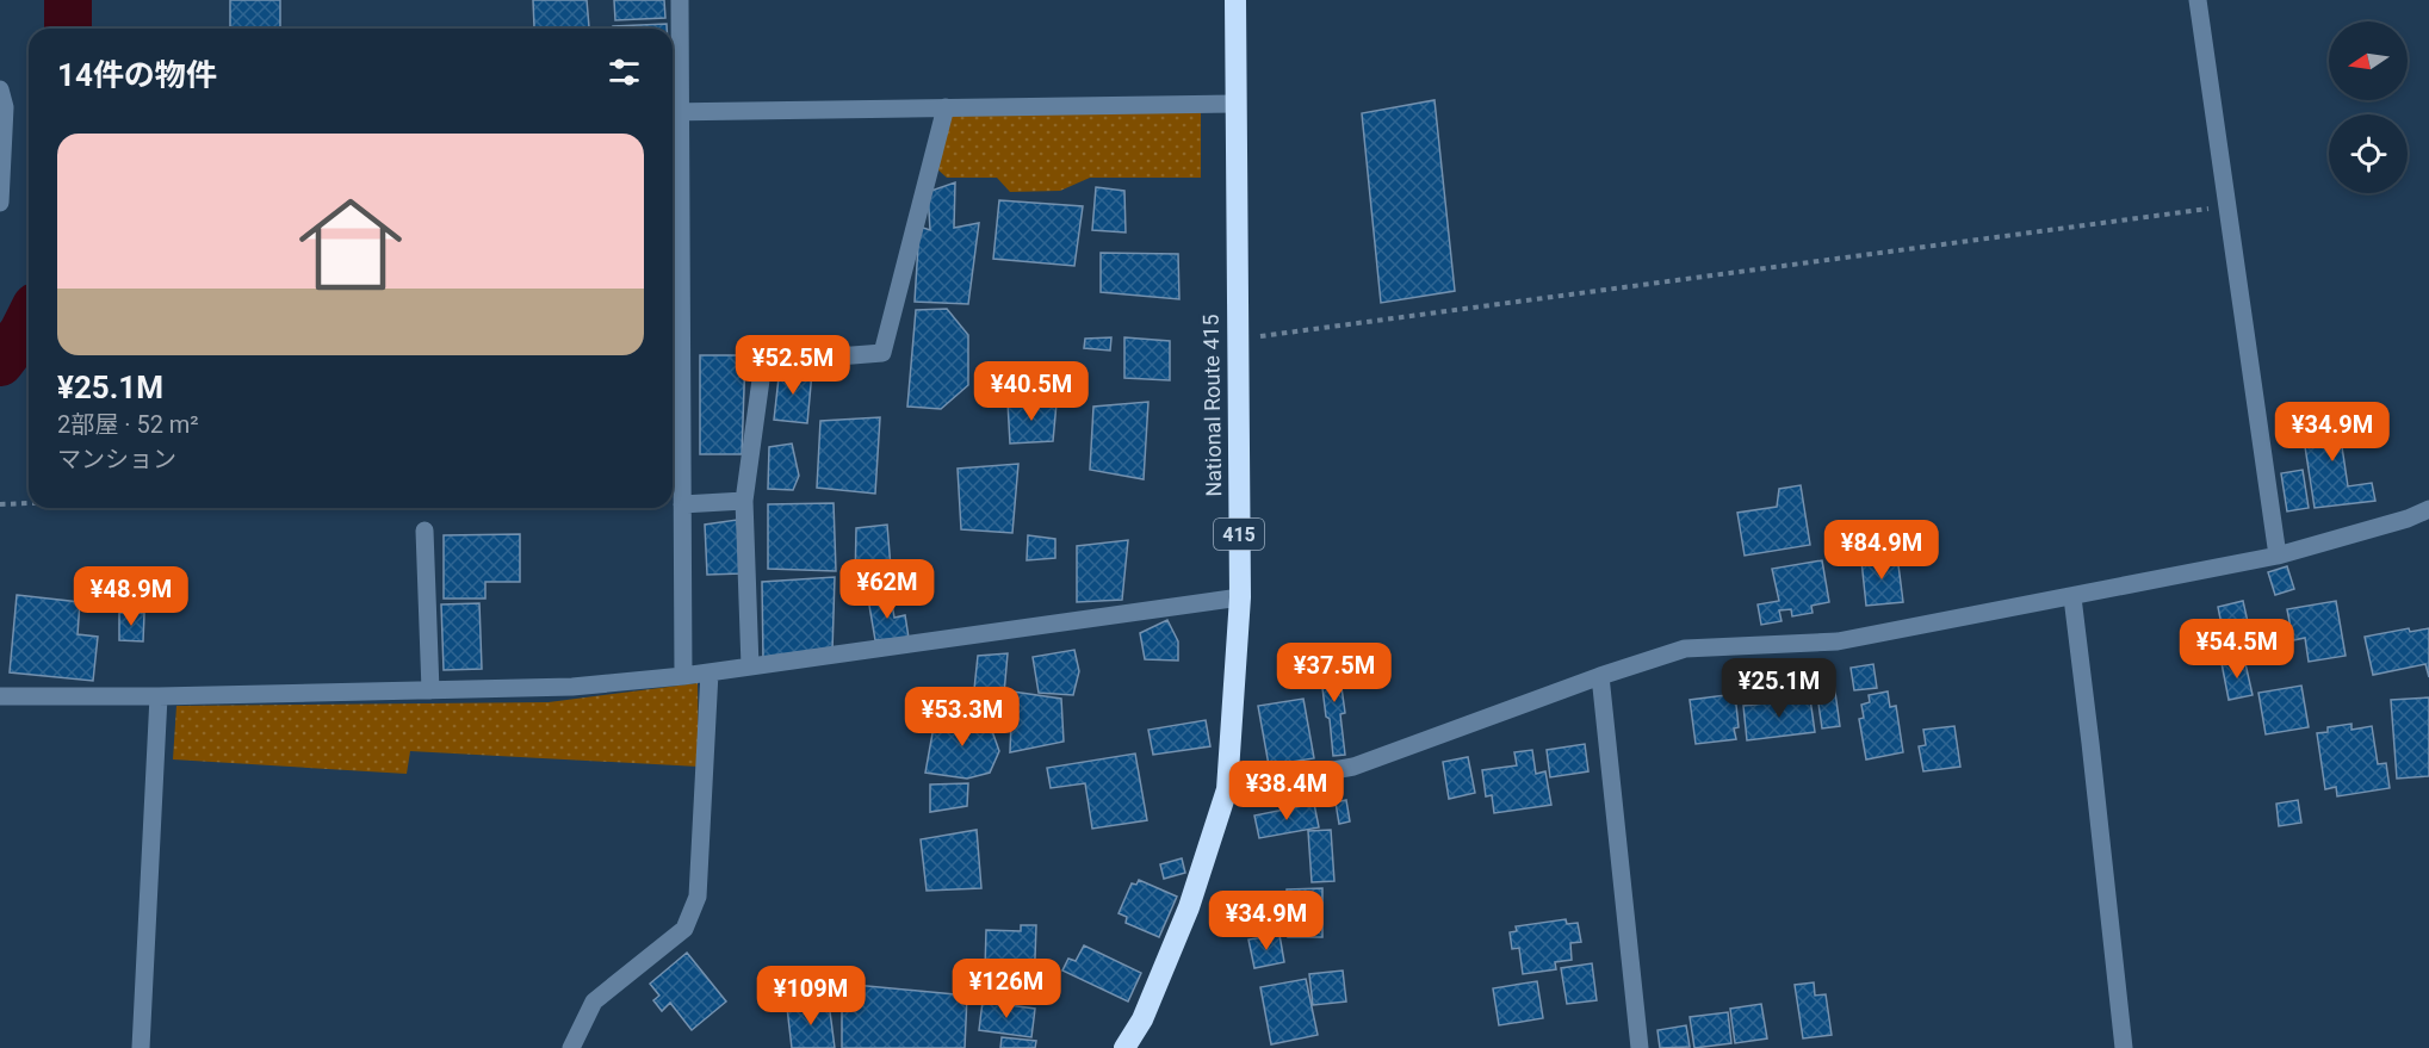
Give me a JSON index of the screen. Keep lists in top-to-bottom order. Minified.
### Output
{"streets":{"highway":["National Route 415","415"]},"north":"left","page":{"heading":"14件の物件","list":[{"name":"¥25.1M","note":"2部屋 · 52 m² · マンション"}],"price":["¥52.5M","¥40.5M","¥34.9M","¥84.9M","¥62M","¥48.9M","¥54.5M","¥37.5M","¥25.1M","¥53.3M","¥38.4M","¥34.9M","¥126M","¥109M"]}}
